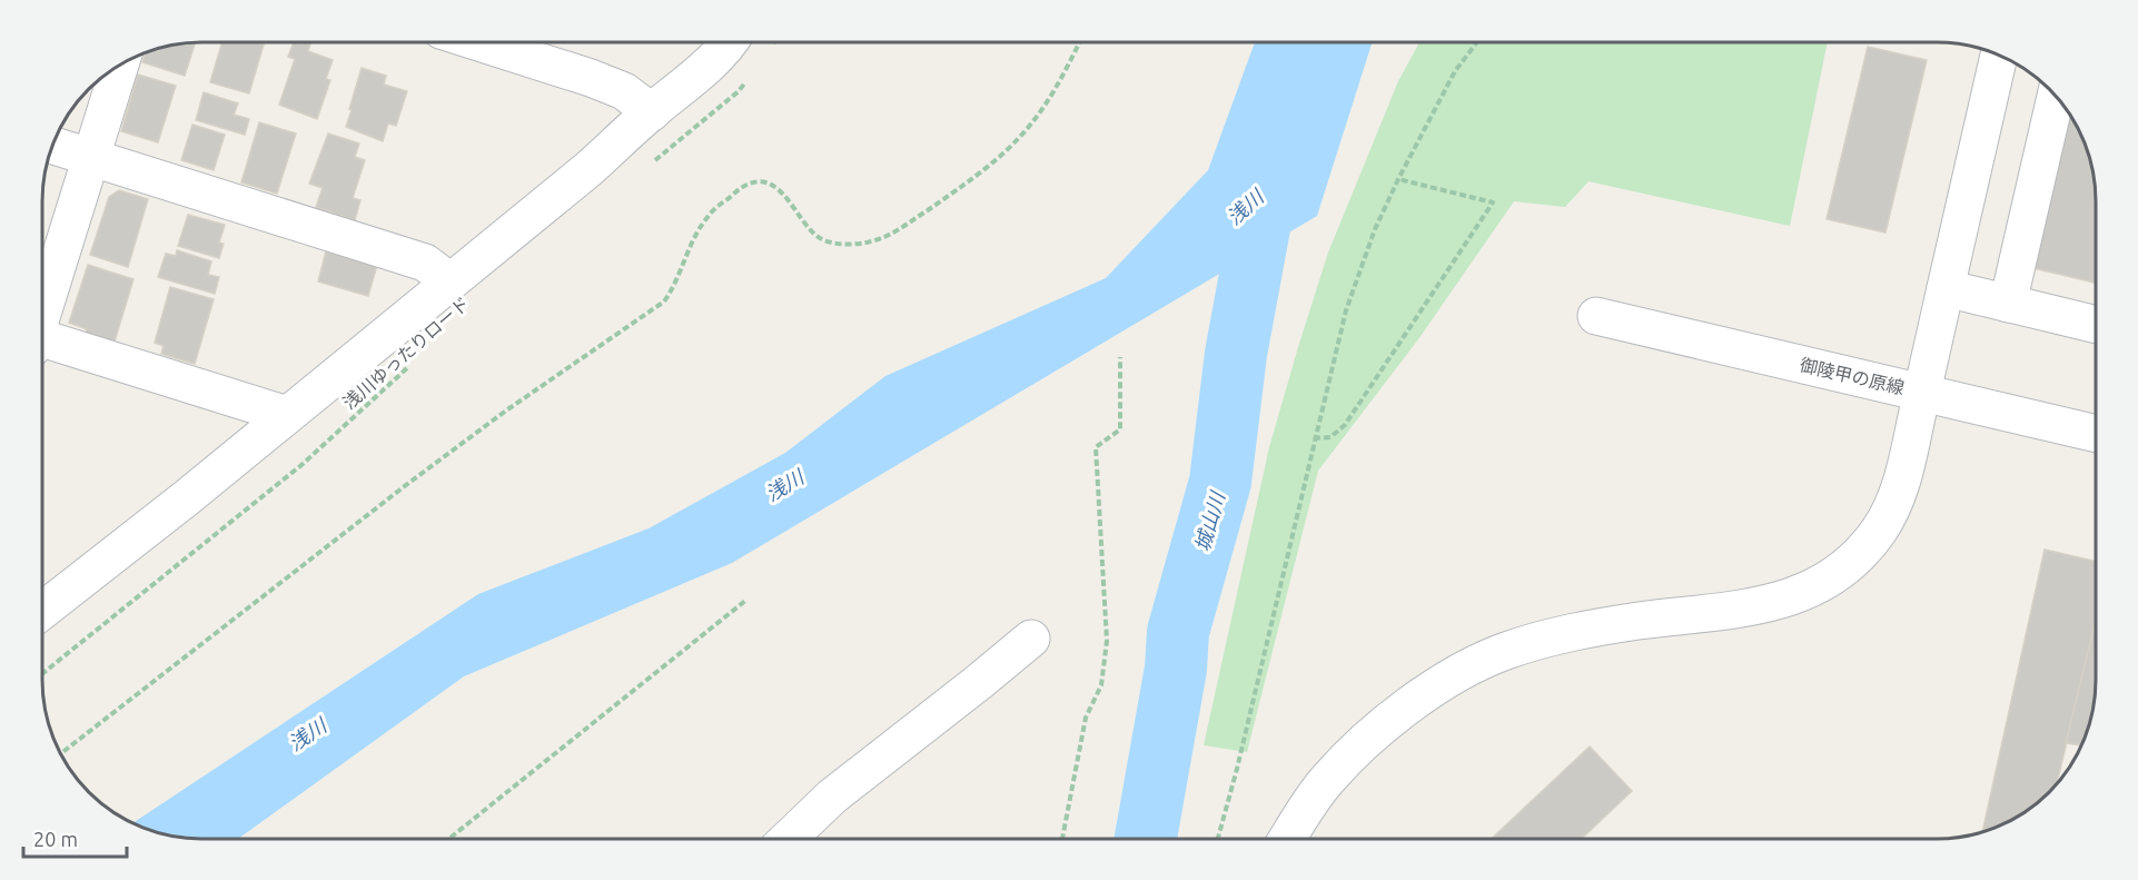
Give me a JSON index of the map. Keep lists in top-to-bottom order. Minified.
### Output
{"streets":{"street":["御陵甲の原線"],"path":["浅川ゆったりロード"]},"water":["浅川","城山川"],"scale_bar":"20 m"}
